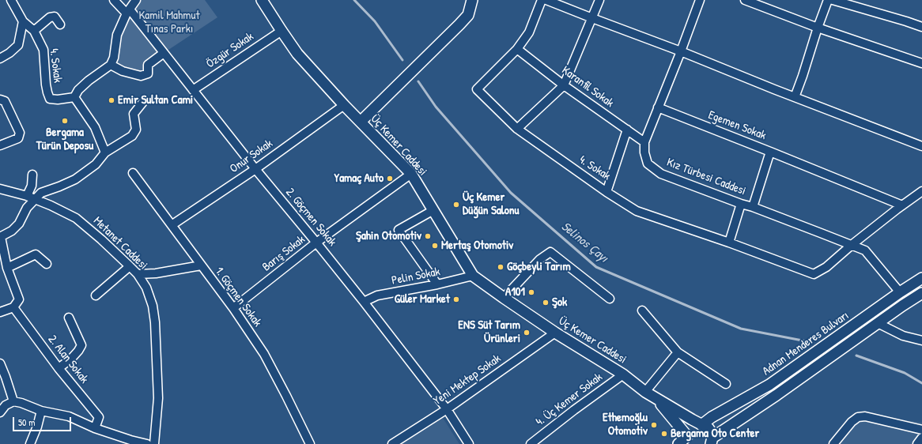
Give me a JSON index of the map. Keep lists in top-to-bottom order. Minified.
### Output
{"streets":{"main road":["Üç Kemer Caddesi","Adnan Menderes Bulvarı"],"street":["Özgür Sokak","4. Sokak","Karanfil Sokak","Egemen Sokak","Onur Sokak","Kız Türbesi Caddesi","2. Göçmen Sokak","Metanet Caddesi","Barış Sokak","Pelin Sokak","1. Göçmen Sokak","2. Alan Sokak","Yeni Mektep Sokak","4. Üç Kemer Sokak"]},"crossings":[["Özgür Sokak","Üç Kemer Caddesi"],["Özgür Sokak","2. Göçmen Sokak"],["4. Sokak","Karanfil Sokak"],["Karanfil Sokak","Kız Türbesi Caddesi"],["Egemen Sokak","Kız Türbesi Caddesi"],["Üç Kemer Caddesi","Onur Sokak"],["Üç Kemer Caddesi","Barış Sokak"],["Üç Kemer Caddesi","Pelin Sokak"],["Üç Kemer Caddesi","Adnan Menderes Bulvarı"],["Üç Kemer Caddesi","Yeni Mektep Sokak"],["Üç Kemer Caddesi","4. Üç Kemer Sokak"],["Onur Sokak","2. Göçmen Sokak"],["Onur Sokak","1. Göçmen Sokak"],["Kız Türbesi Caddesi","Adnan Menderes Bulvarı"],["2. Göçmen Sokak","Barış Sokak"],["2. Göçmen Sokak","Pelin Sokak"],["2. Göçmen Sokak","Yeni Mektep Sokak"],["Barış Sokak","1. Göçmen Sokak"]],"water":["Selinos Çayı"],"parks":["Kamil Mahmut Tınas Parkı"],"places":["Emir Sultan Cami","Bergama Türün Deposu","Yamaç Auto","Üç Kemer Düğün Salonu","Şahin Otomotiv","Mertaş Otomotiv","Göçbeyli Tarım","A101","Güler Market","Şok","ENS Süt Tarım Ürünleri","Ethemoğlu Otomotiv","Bergama Oto Center"],"scale_bar":"50 m"}
